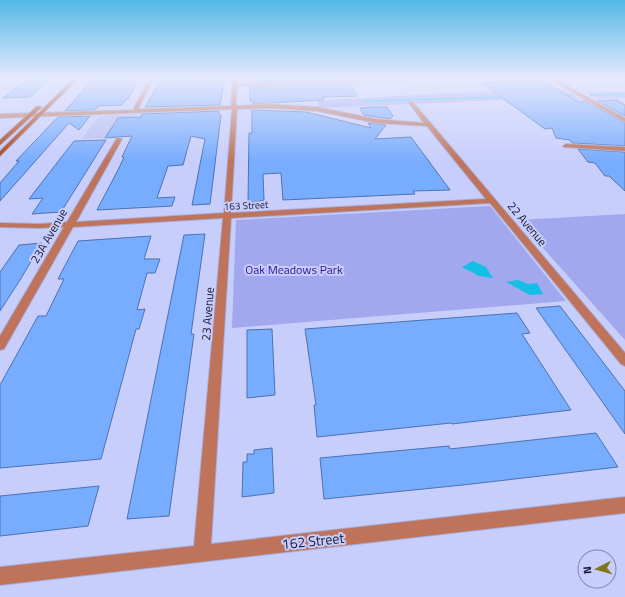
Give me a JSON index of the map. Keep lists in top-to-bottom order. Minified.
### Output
{"streets":{"street":["163 Street","22 Avenue","23A Avenue","23 Avenue","162 Street"]},"crossings":[["163 Street","22 Avenue"],["163 Street","23A Avenue"],["163 Street","23 Avenue"],["23 Avenue","162 Street"]],"parks":["Oak Meadows Park"],"north":"left"}
